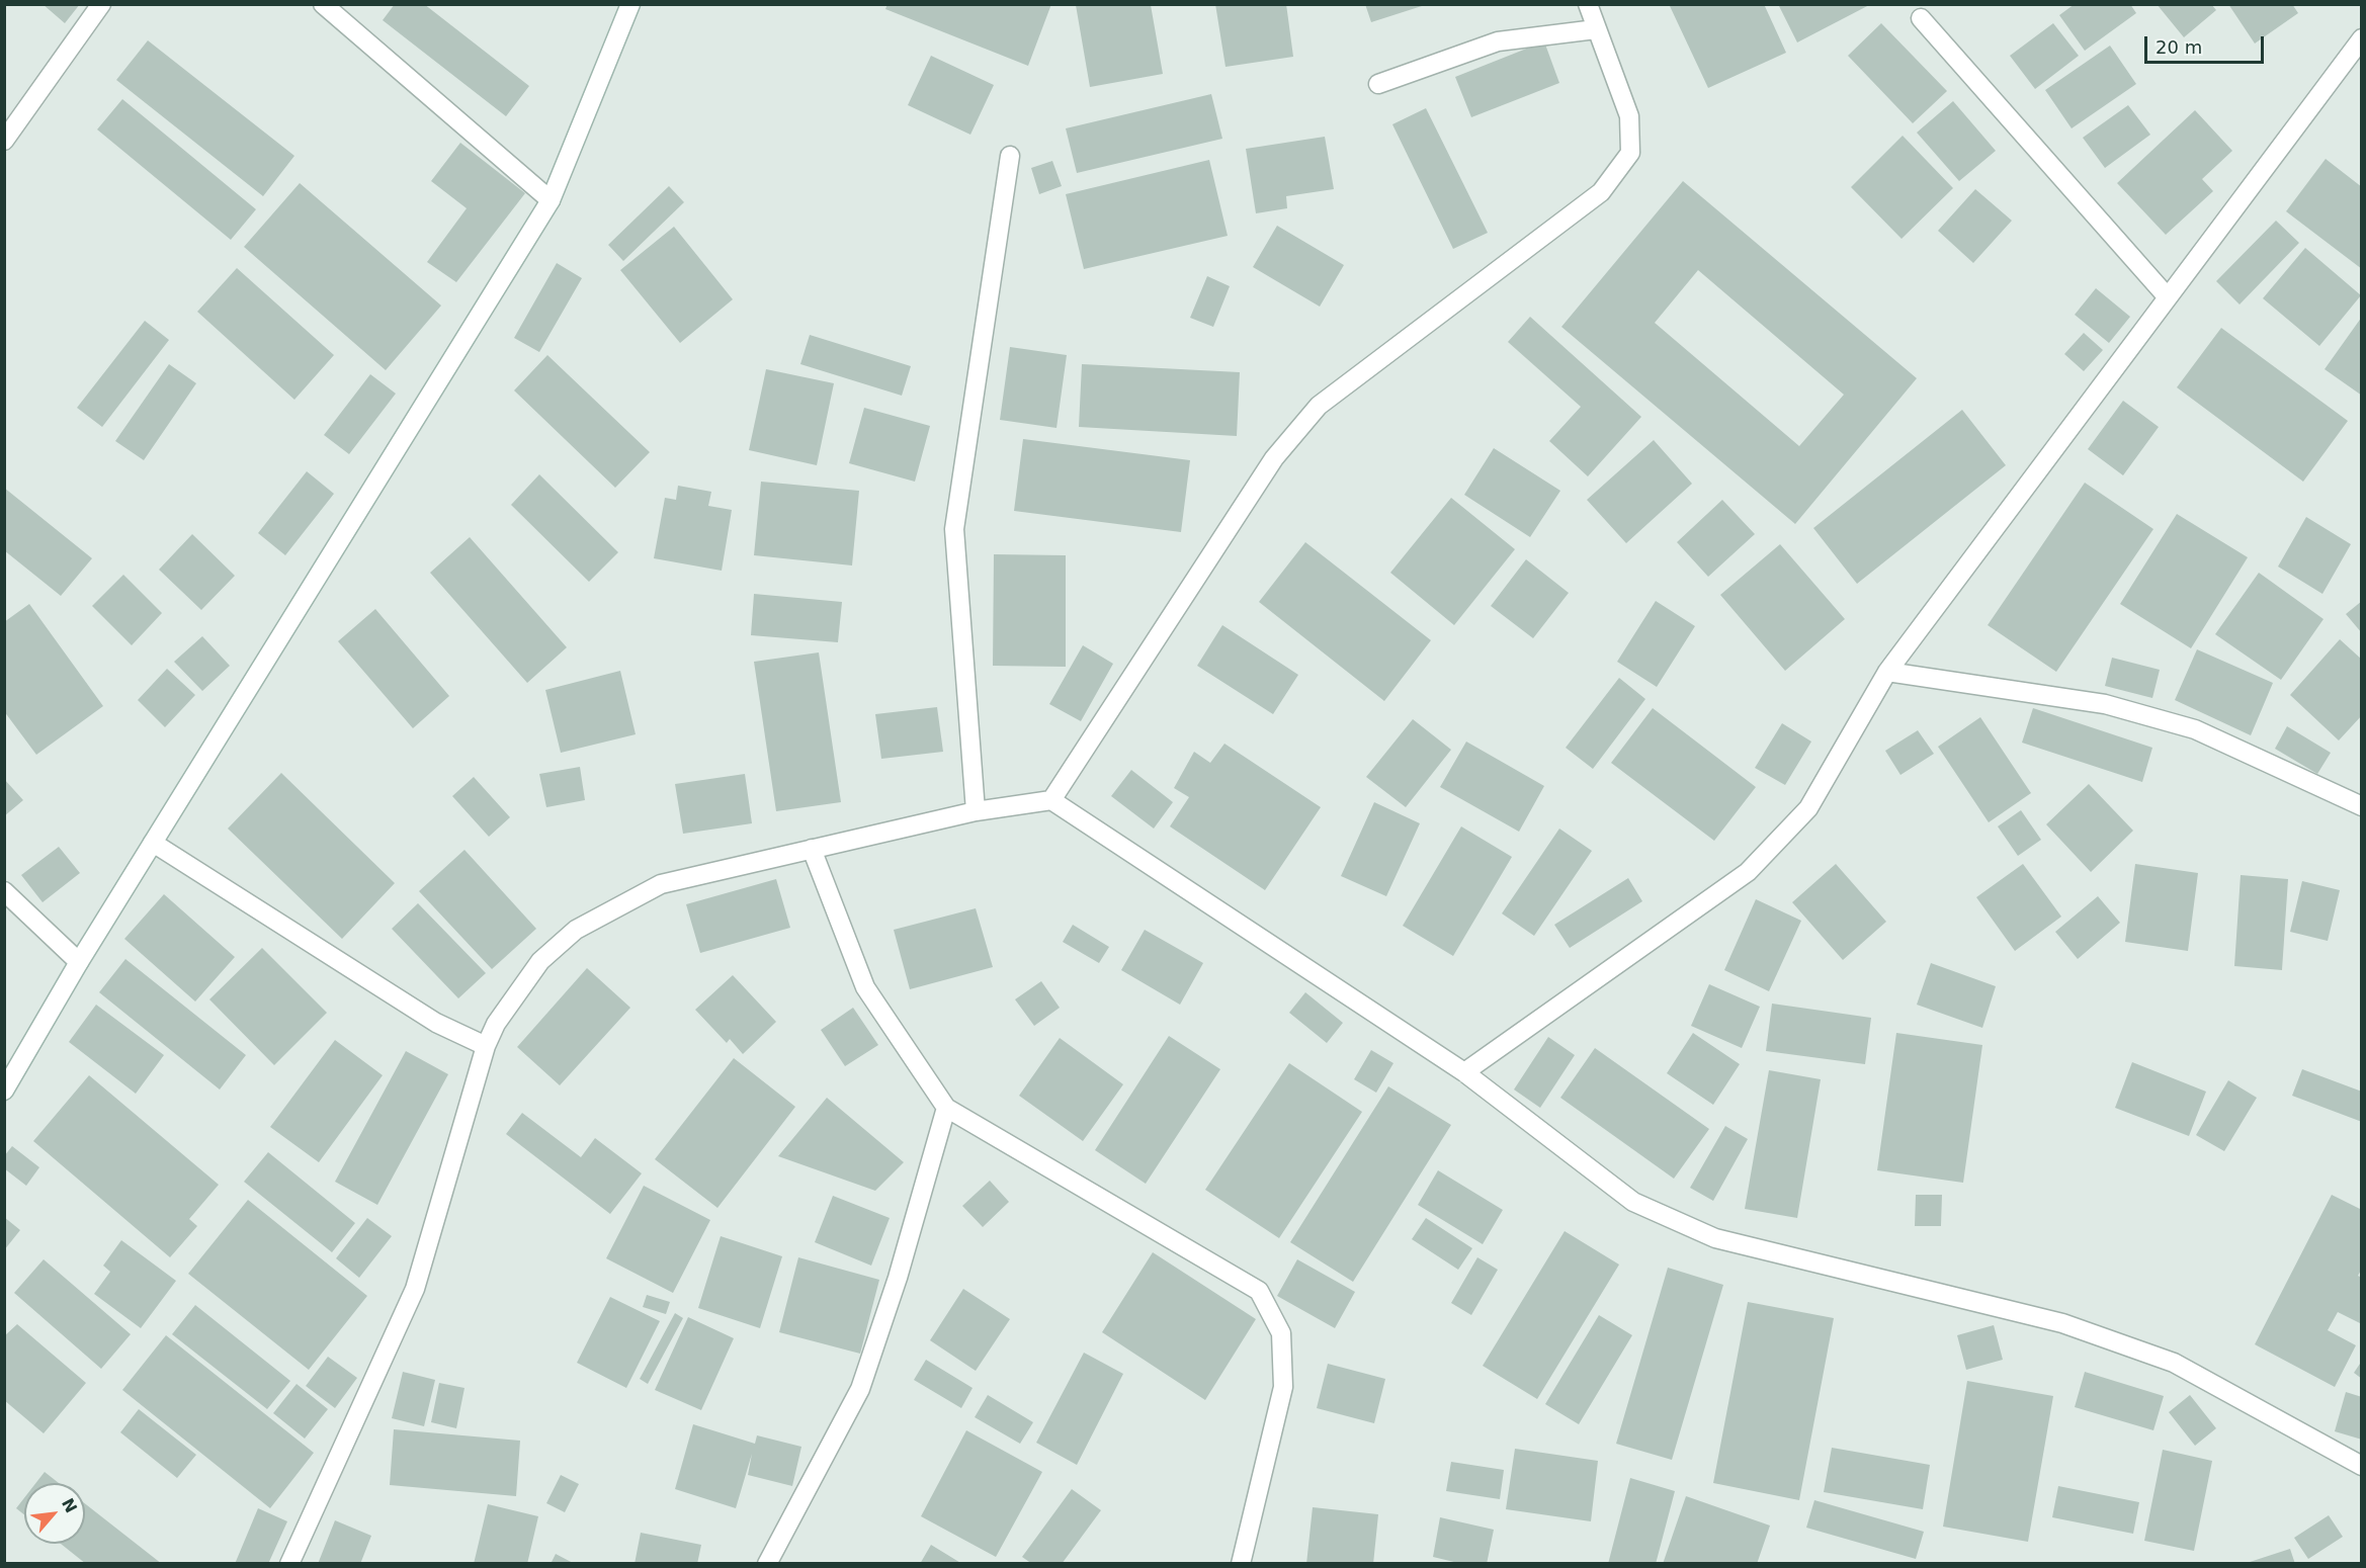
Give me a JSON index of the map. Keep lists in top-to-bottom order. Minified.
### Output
{"scale_bar":"20 m","north":"top right"}
